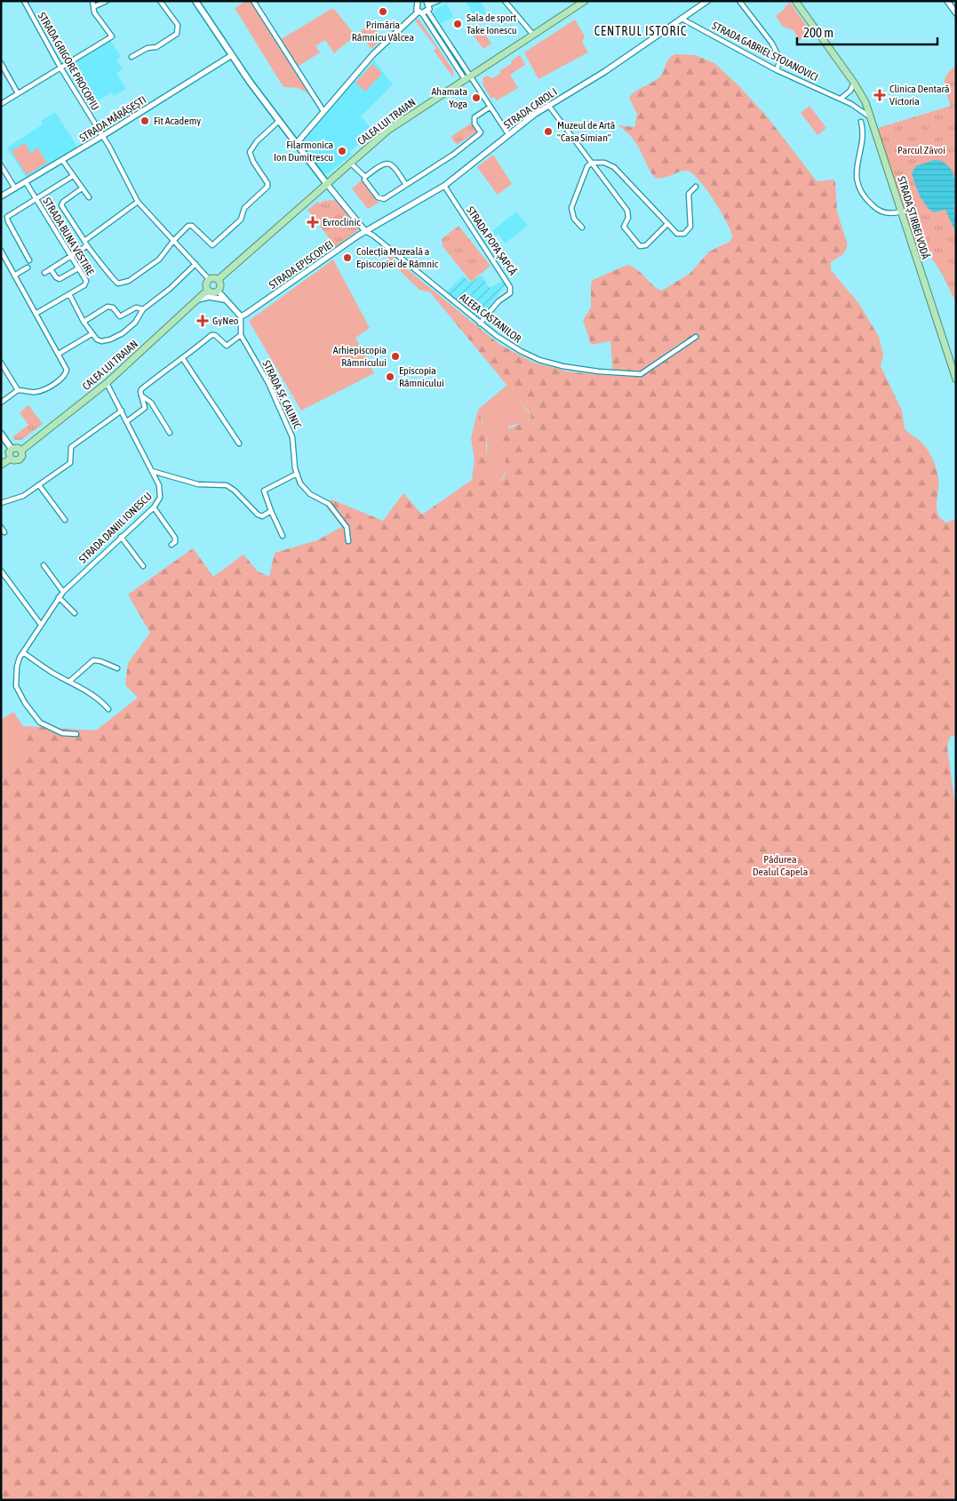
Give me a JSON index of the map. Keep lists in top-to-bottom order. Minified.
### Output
{"streets":{"main road":["CALEA LUI TRAIAN","STRADA ȘTIRBEI VODĂ"],"street":["STRADA GABRIEL STOIANOVICI","STRADA GRIGORE PROCOPIU","STRADA CAROL I","STRADA MĂRĂȘEȘTI","STRADA BUNA VESTIRE","STRADA POPA ȘAPCĂ","STRADA EPISCOPIEI","ALEEA CASTANILOR","STRADA SF. CALINIC","STRADA DANIIL IONESCU"]},"crossings":[["STRADA GABRIEL STOIANOVICI","STRADA CAROL I"],["STRADA GABRIEL STOIANOVICI","STRADA ȘTIRBEI VODĂ"],["STRADA GRIGORE PROCOPIU","STRADA MĂRĂȘEȘTI"],["STRADA GRIGORE PROCOPIU","CALEA LUI TRAIAN"],["STRADA CAROL I","STRADA POPA ȘAPCĂ"],["STRADA CAROL I","STRADA EPISCOPIEI"],["STRADA CAROL I","ALEEA CASTANILOR"],["STRADA MĂRĂȘEȘTI","STRADA BUNA VESTIRE"],["CALEA LUI TRAIAN","STRADA DANIIL IONESCU"],["STRADA POPA ȘAPCĂ","ALEEA CASTANILOR"],["STRADA EPISCOPIEI","ALEEA CASTANILOR"],["STRADA EPISCOPIEI","STRADA SF. CALINIC"]],"districts":["CENTRUL ISTORIC"],"parks":["Parcul Zăvoi","Pădurea Dealul Capela"],"places":{"other":["Primăria Râmnicu Vâlcea","Sala de sport Take Ionescu","Ahamata Yoga","Fit Academy","Muzeul de Artă \"Casa Simian\"","Filarmonica Ion Dumitrescu","Colecția Muzeală a Episcopiei de Râmnic","Arhiepiscopia Râmnicului","Episcopia Râmnicului"],"health":["Clinica Dentară Victoria","Evroclinic","GyNeo"]},"scale_bar":"200 m"}
